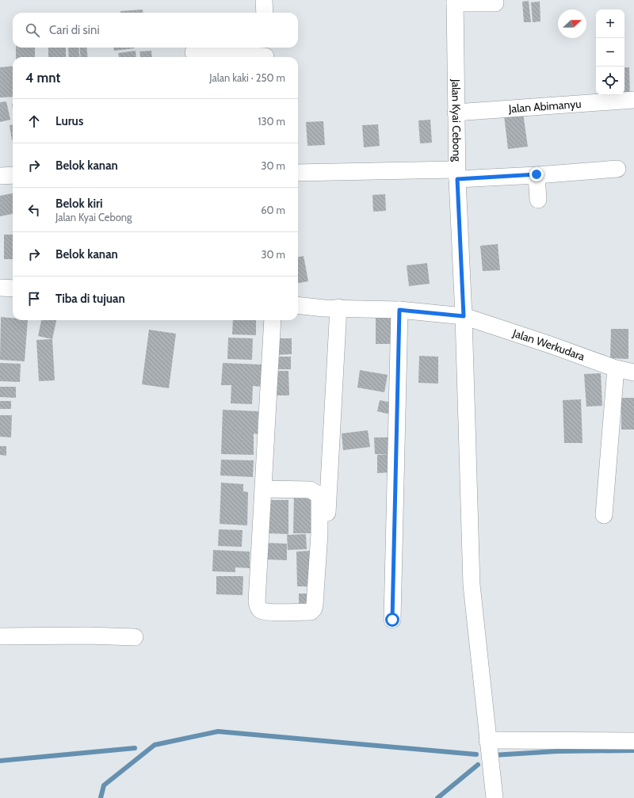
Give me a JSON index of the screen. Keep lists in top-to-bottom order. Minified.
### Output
{"streets":{"street":["Jalan Abimanyu","Jalan Kyai Cebong","Jalan Werkudara"]},"crossings":[["Jalan Abimanyu","Jalan Kyai Cebong"],["Jalan Kyai Cebong","Jalan Werkudara"]],"north":"right","page":{"map_buttons":["+","−"],"search":"Cari di sini","heading":["4 mnt","Jalan kaki · 250 m"],"list":[["Lurus","130 m"],["Belok kanan","30 m"],["Belok kiri","Jalan Kyai Cebong","60 m"],["Belok kanan","30 m"],"Tiba di tujuan"]}}
